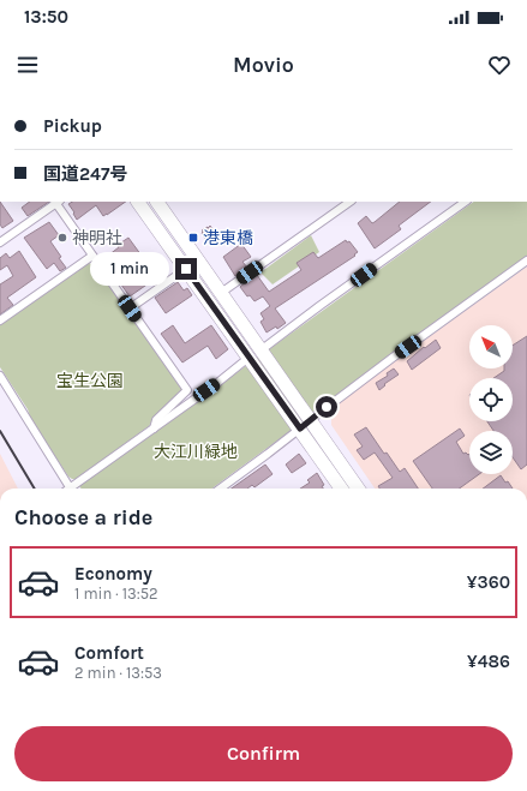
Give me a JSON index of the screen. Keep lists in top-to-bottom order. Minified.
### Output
{"parks":["宝生公園","大江川緑地"],"places":{"other":["神明社"],"transit":["港東橋"]},"north":"top left","page":{"status":"13:50","header":"Movio","banner":["Pickup","国道247号"],"bubble":"1 min","heading":"Choose a ride","list":[{"name":"Economy","note":"1 min · 13:52","value":"¥360"},{"name":"Comfort","note":"2 min · 13:53","value":"¥486"}],"buttons":"Confirm"}}
